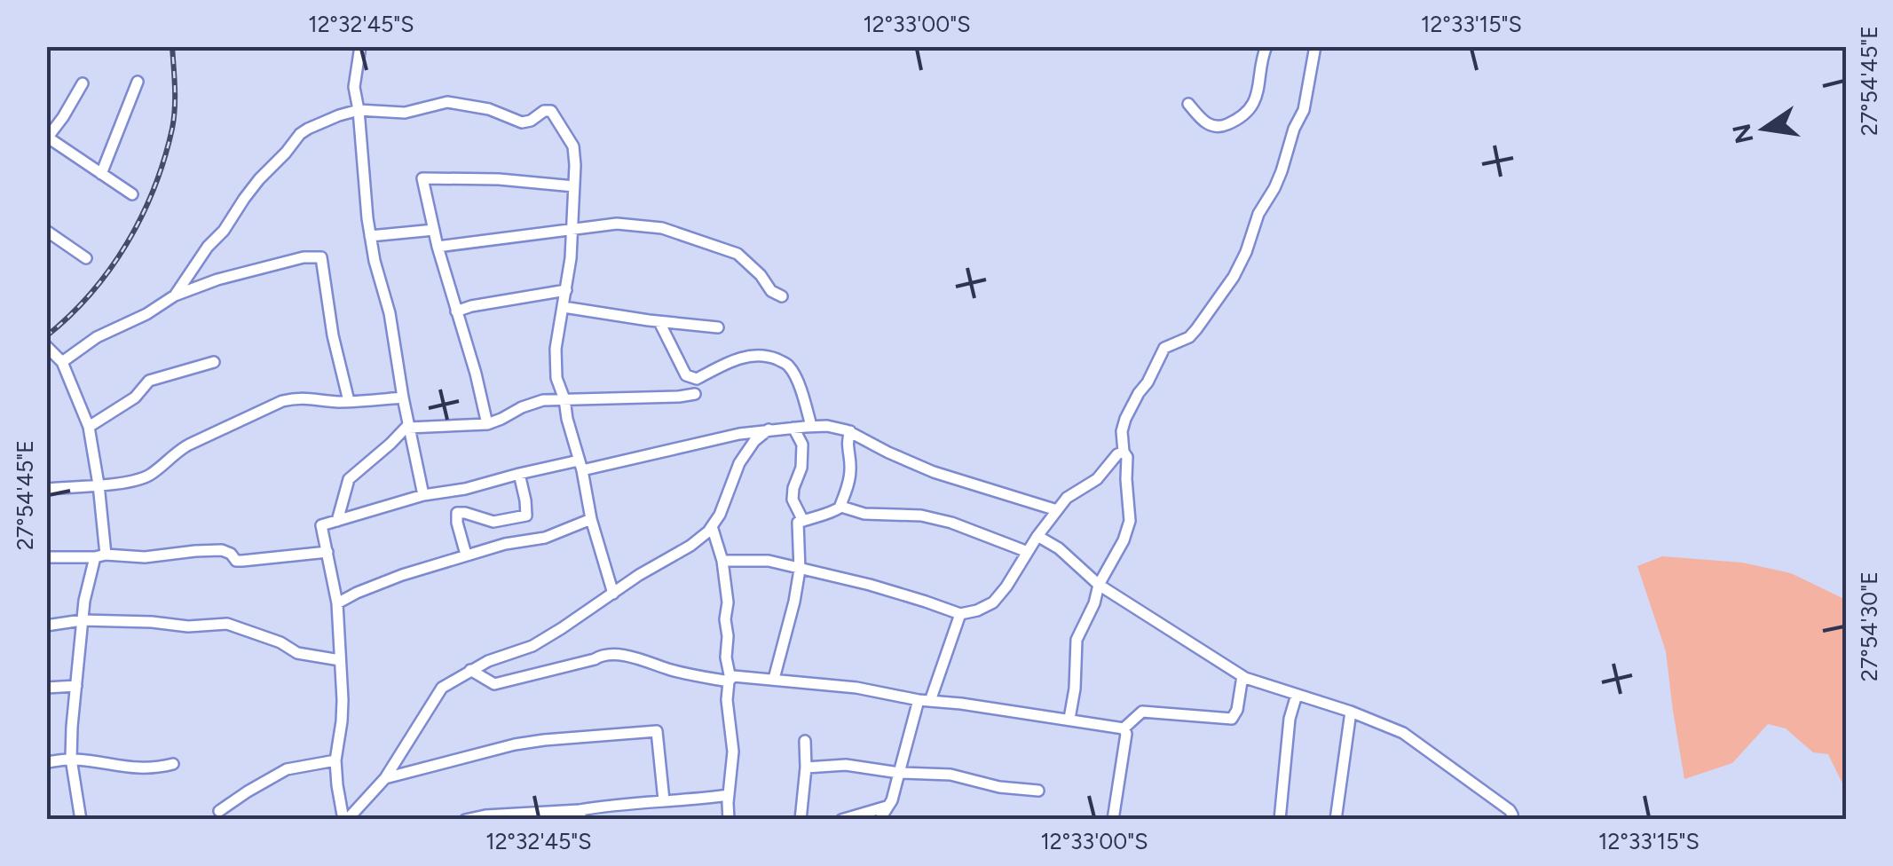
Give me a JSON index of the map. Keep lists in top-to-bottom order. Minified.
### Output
{"north":"left","coordinates":["12°32'45\"S","12°33'00\"S","12°33'15\"S","27°54'45\"E","27°54'30\"E"]}
